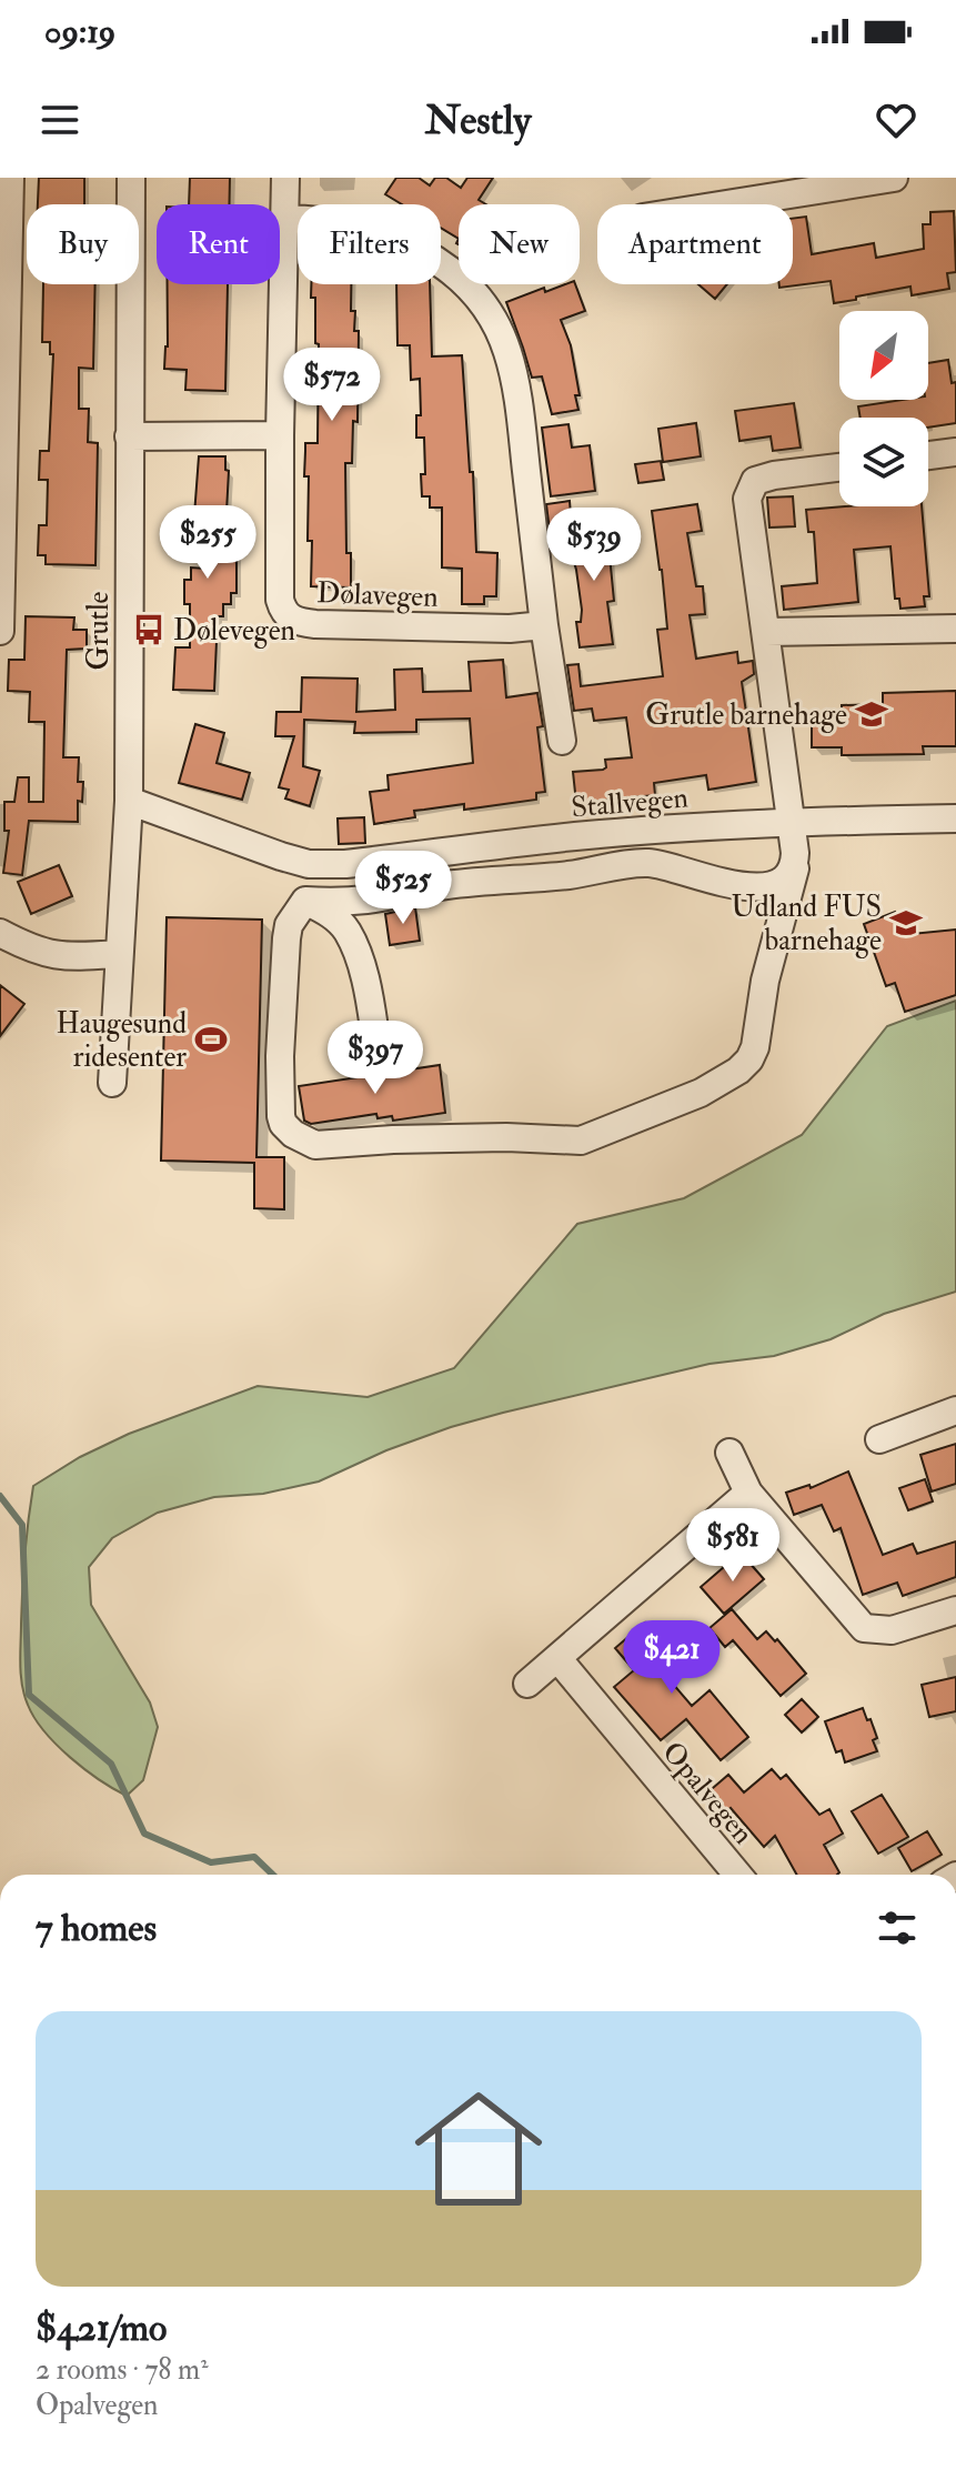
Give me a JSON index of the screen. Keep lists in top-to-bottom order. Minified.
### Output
{"streets":{"street":["Dølavegen","Grutle","Stallvegen","Opalvegen"]},"crossings":[["Grutle","Stallvegen"]],"places":{"bus stop":["Dølevegen"],"school or university":["Grutle barnehage","Udland FUS barnehage"],"sports":["Haugesund ridesenter"]},"north":"bottom left","page":{"status":"09:19","header":"Nestly","chip":["Buy","Rent","Filters","New","Apartment"],"price":["$572","$255","$539","$525","$397","$581","$421"],"heading":"7 homes","list":[{"name":"$421/mo","note":"2 rooms · 78 m² · Opalvegen"}]}}
